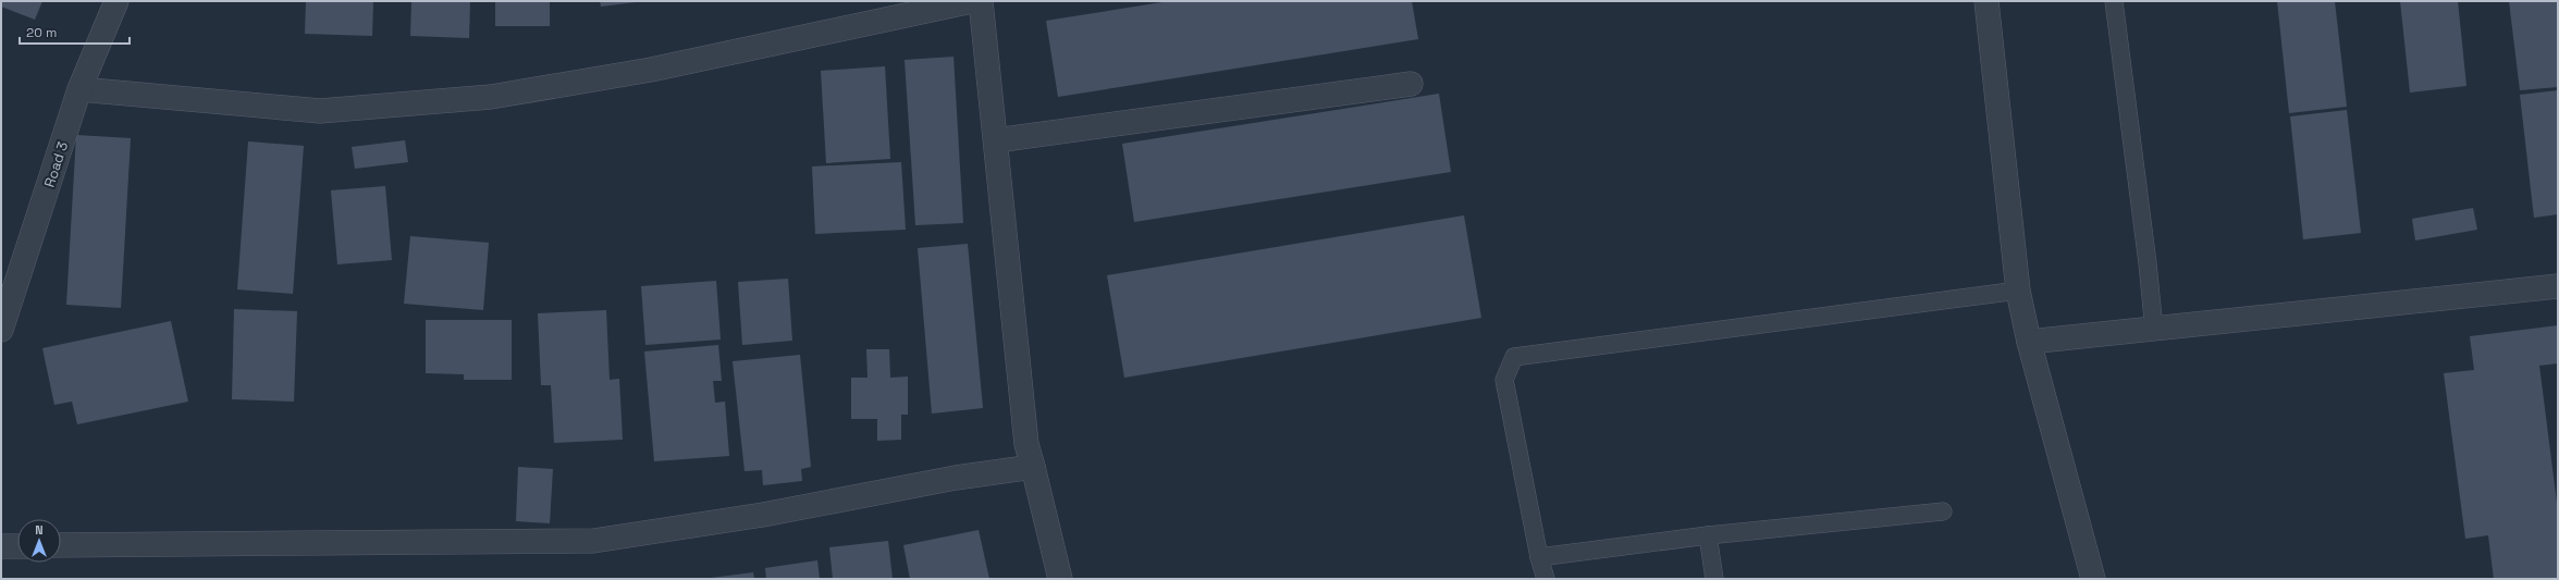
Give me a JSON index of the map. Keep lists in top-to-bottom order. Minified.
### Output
{"streets":{"street":["Road 3"]},"scale_bar":"20 m","north":"top"}
